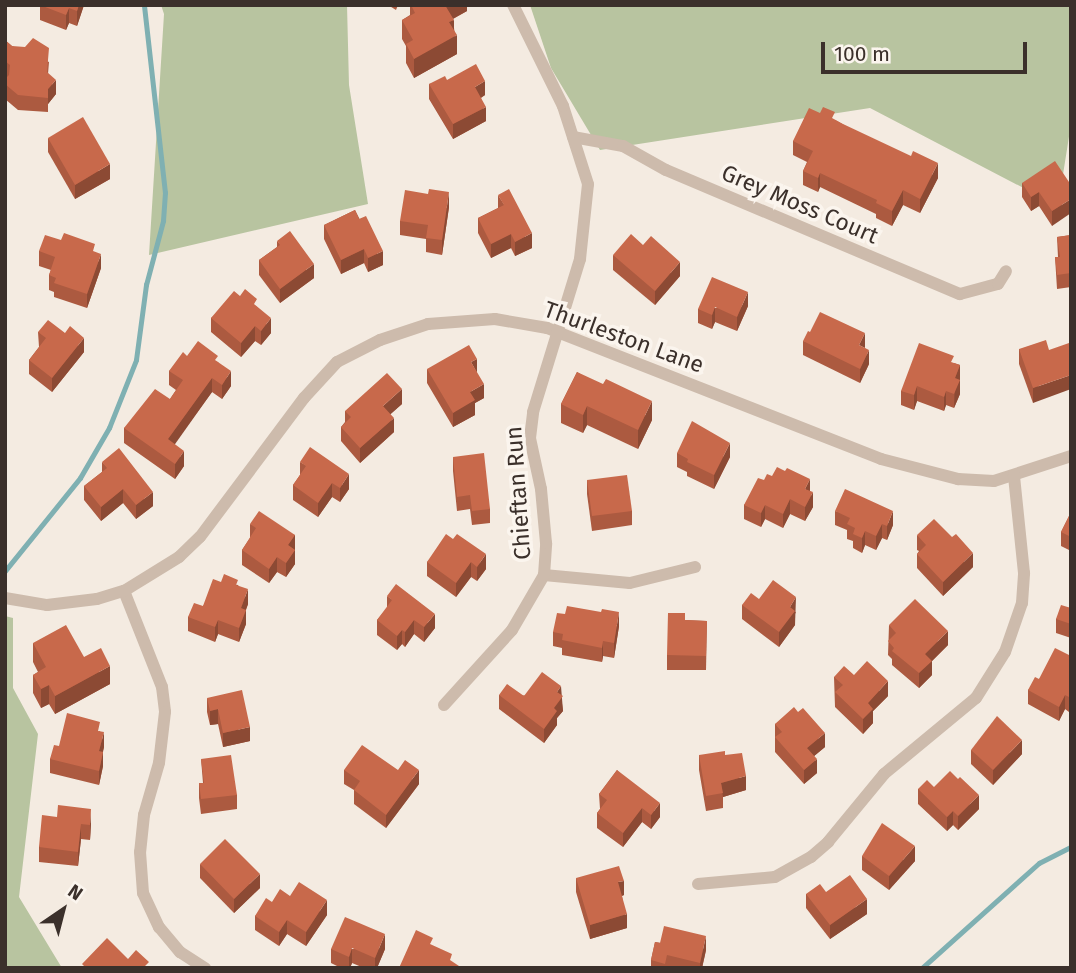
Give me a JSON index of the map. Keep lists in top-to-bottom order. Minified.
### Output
{"streets":{"street":["Grey Moss Court","Thurleston Lane","Chieftan Run"]},"crossings":[["Grey Moss Court","Chieftan Run"],["Thurleston Lane","Chieftan Run"]],"scale_bar":"100 m","north":"top right"}
